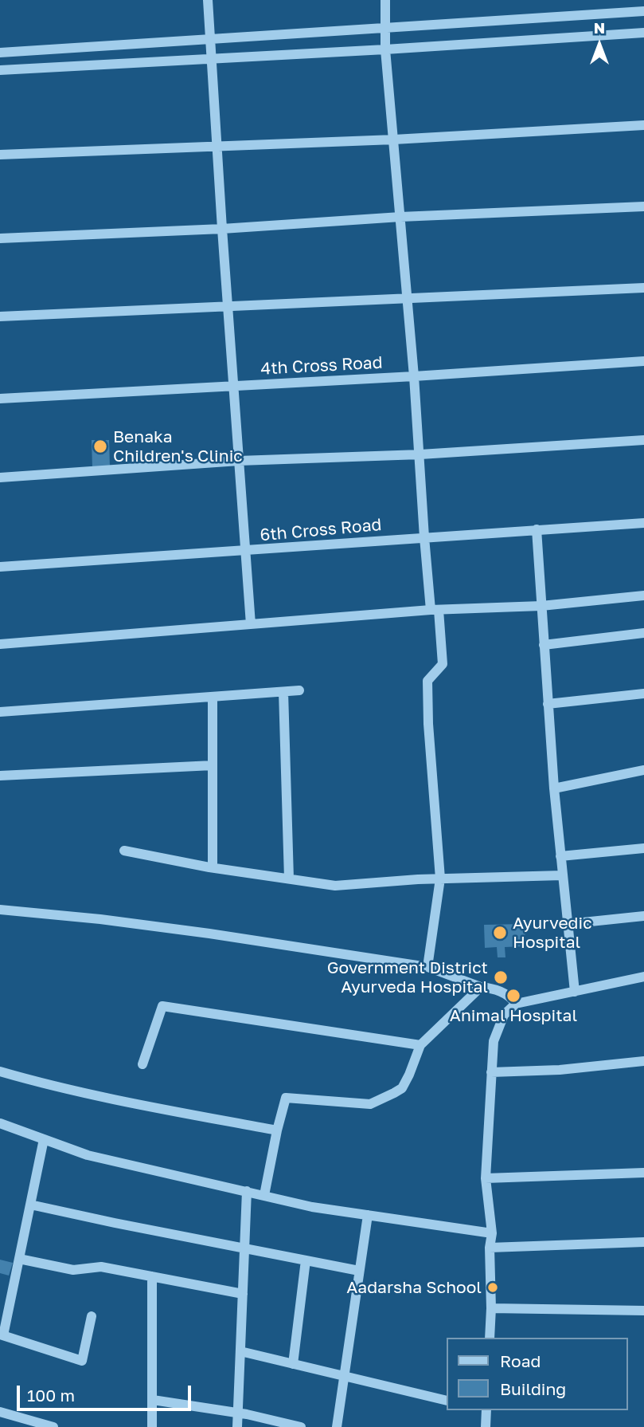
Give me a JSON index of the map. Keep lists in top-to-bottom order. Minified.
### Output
{"streets":{"street":["4th Cross Road","6th Cross Road"]},"places":["Benaka Children's Clinic","Ayurvedic Hospital","Government District Ayurveda Hospital","Animal Hospital","Aadarsha School"],"legend":["Road","Building"],"scale_bar":"100 m","north":"top"}
